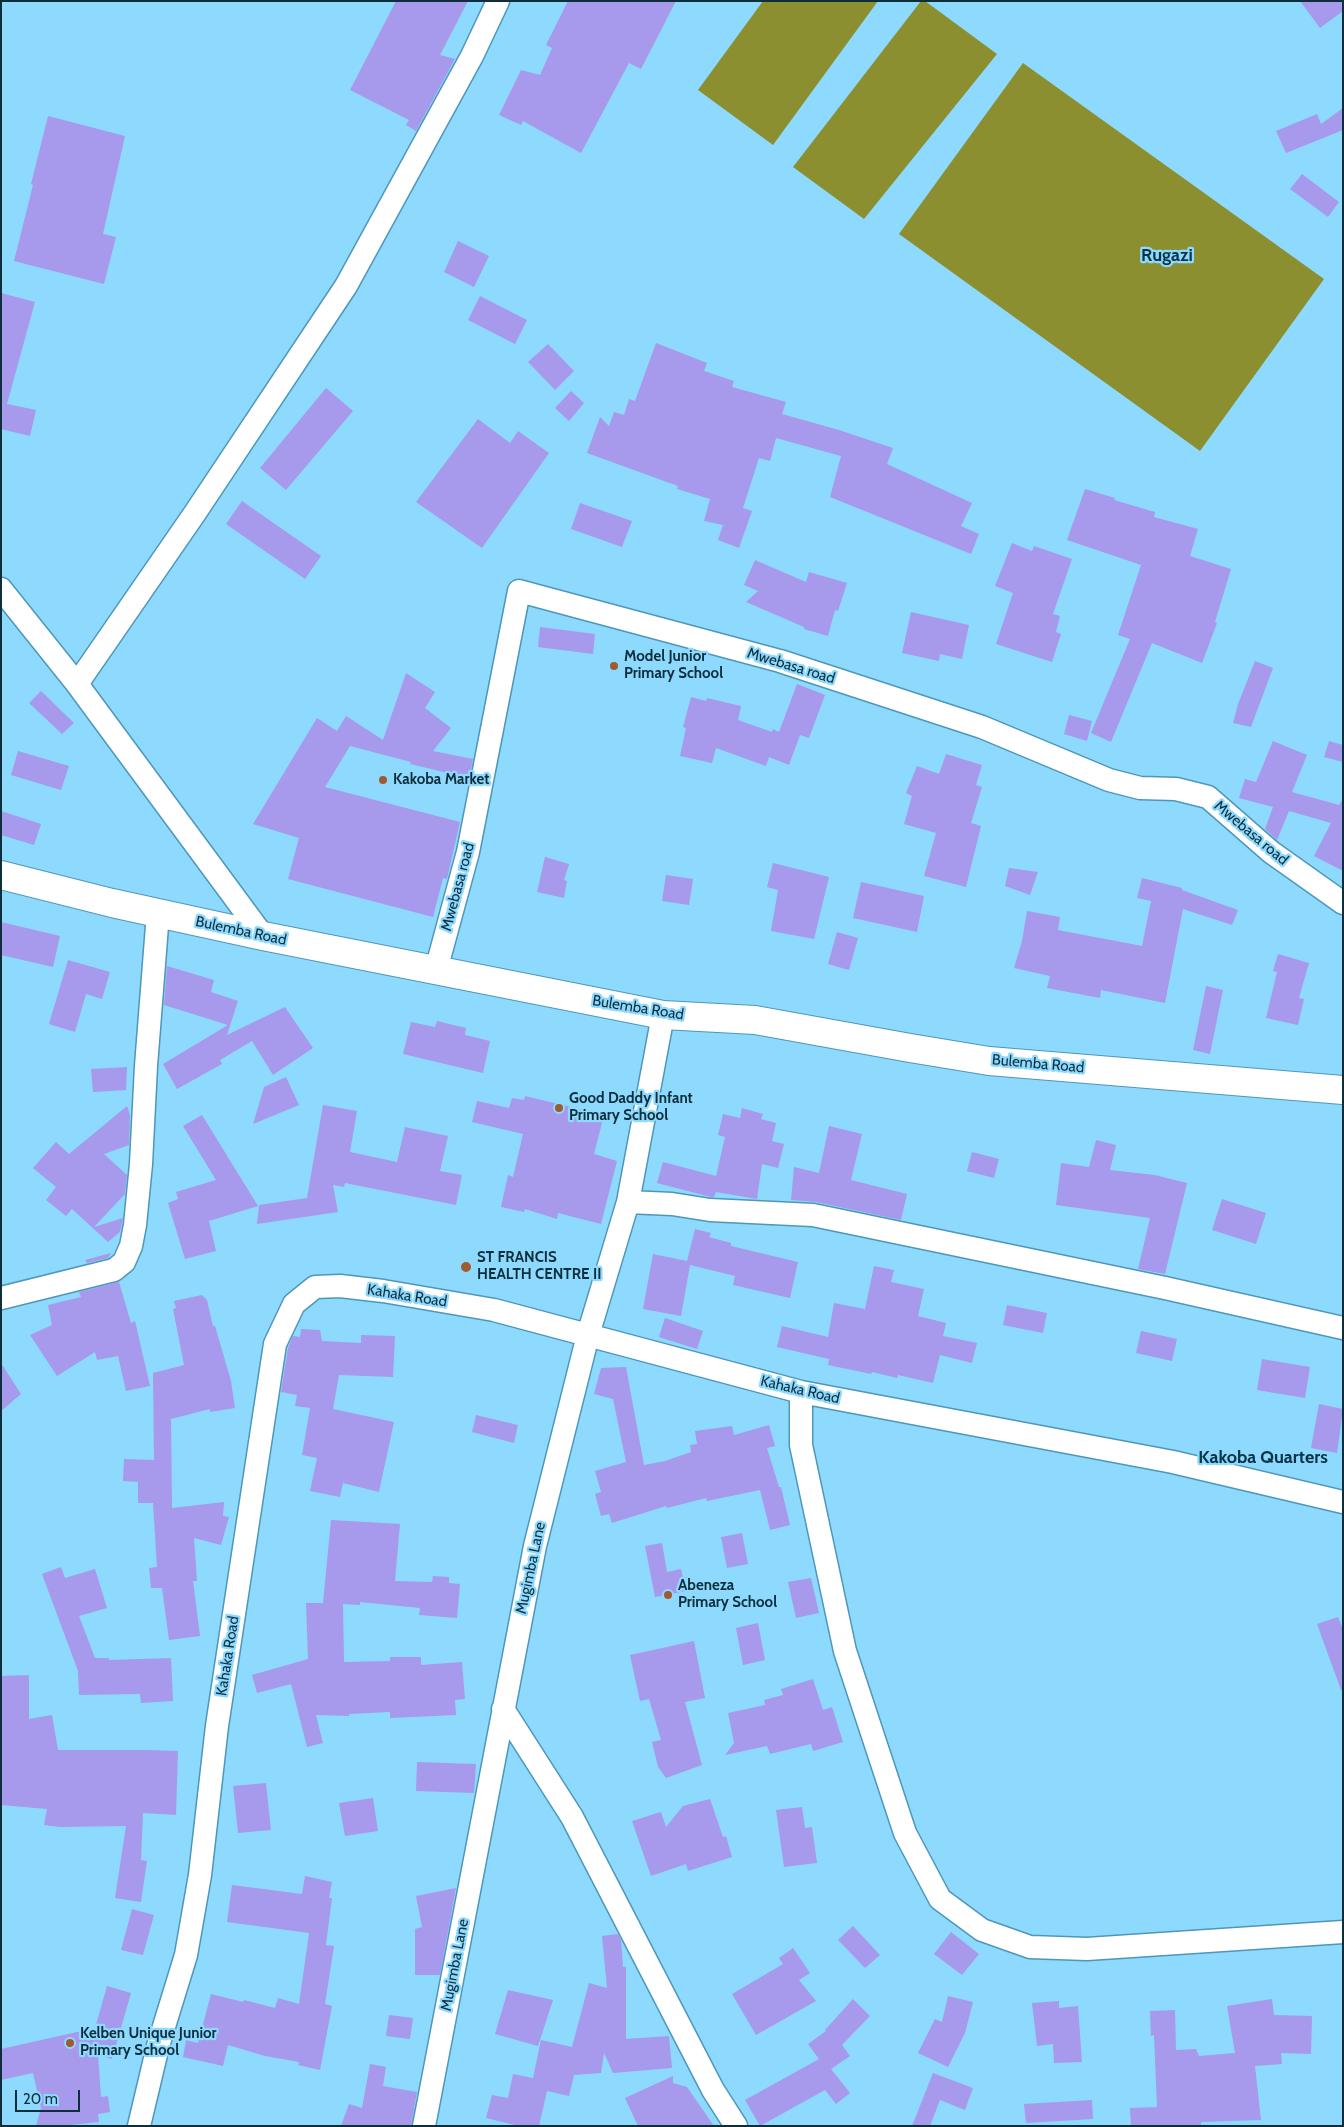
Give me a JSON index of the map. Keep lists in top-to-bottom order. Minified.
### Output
{"streets":{"main road":["Bulemba Road"],"street":["Mwebasa road","Kahaka Road","Mugimba Lane"]},"crossings":[["Mwebasa road","Bulemba Road"],["Bulemba Road","Mugimba Lane"],["Kahaka Road","Mugimba Lane"]],"districts":["Rugazi","Kakoba Quarters"],"places":["Model Junior Primary School","Kakoba Market","Good Daddy Infant Primary School","ST FRANCIS HEALTH CENTRE II","Abeneza Primary School","Kelben Unique Junior Primary School"],"scale_bar":"20 m"}
